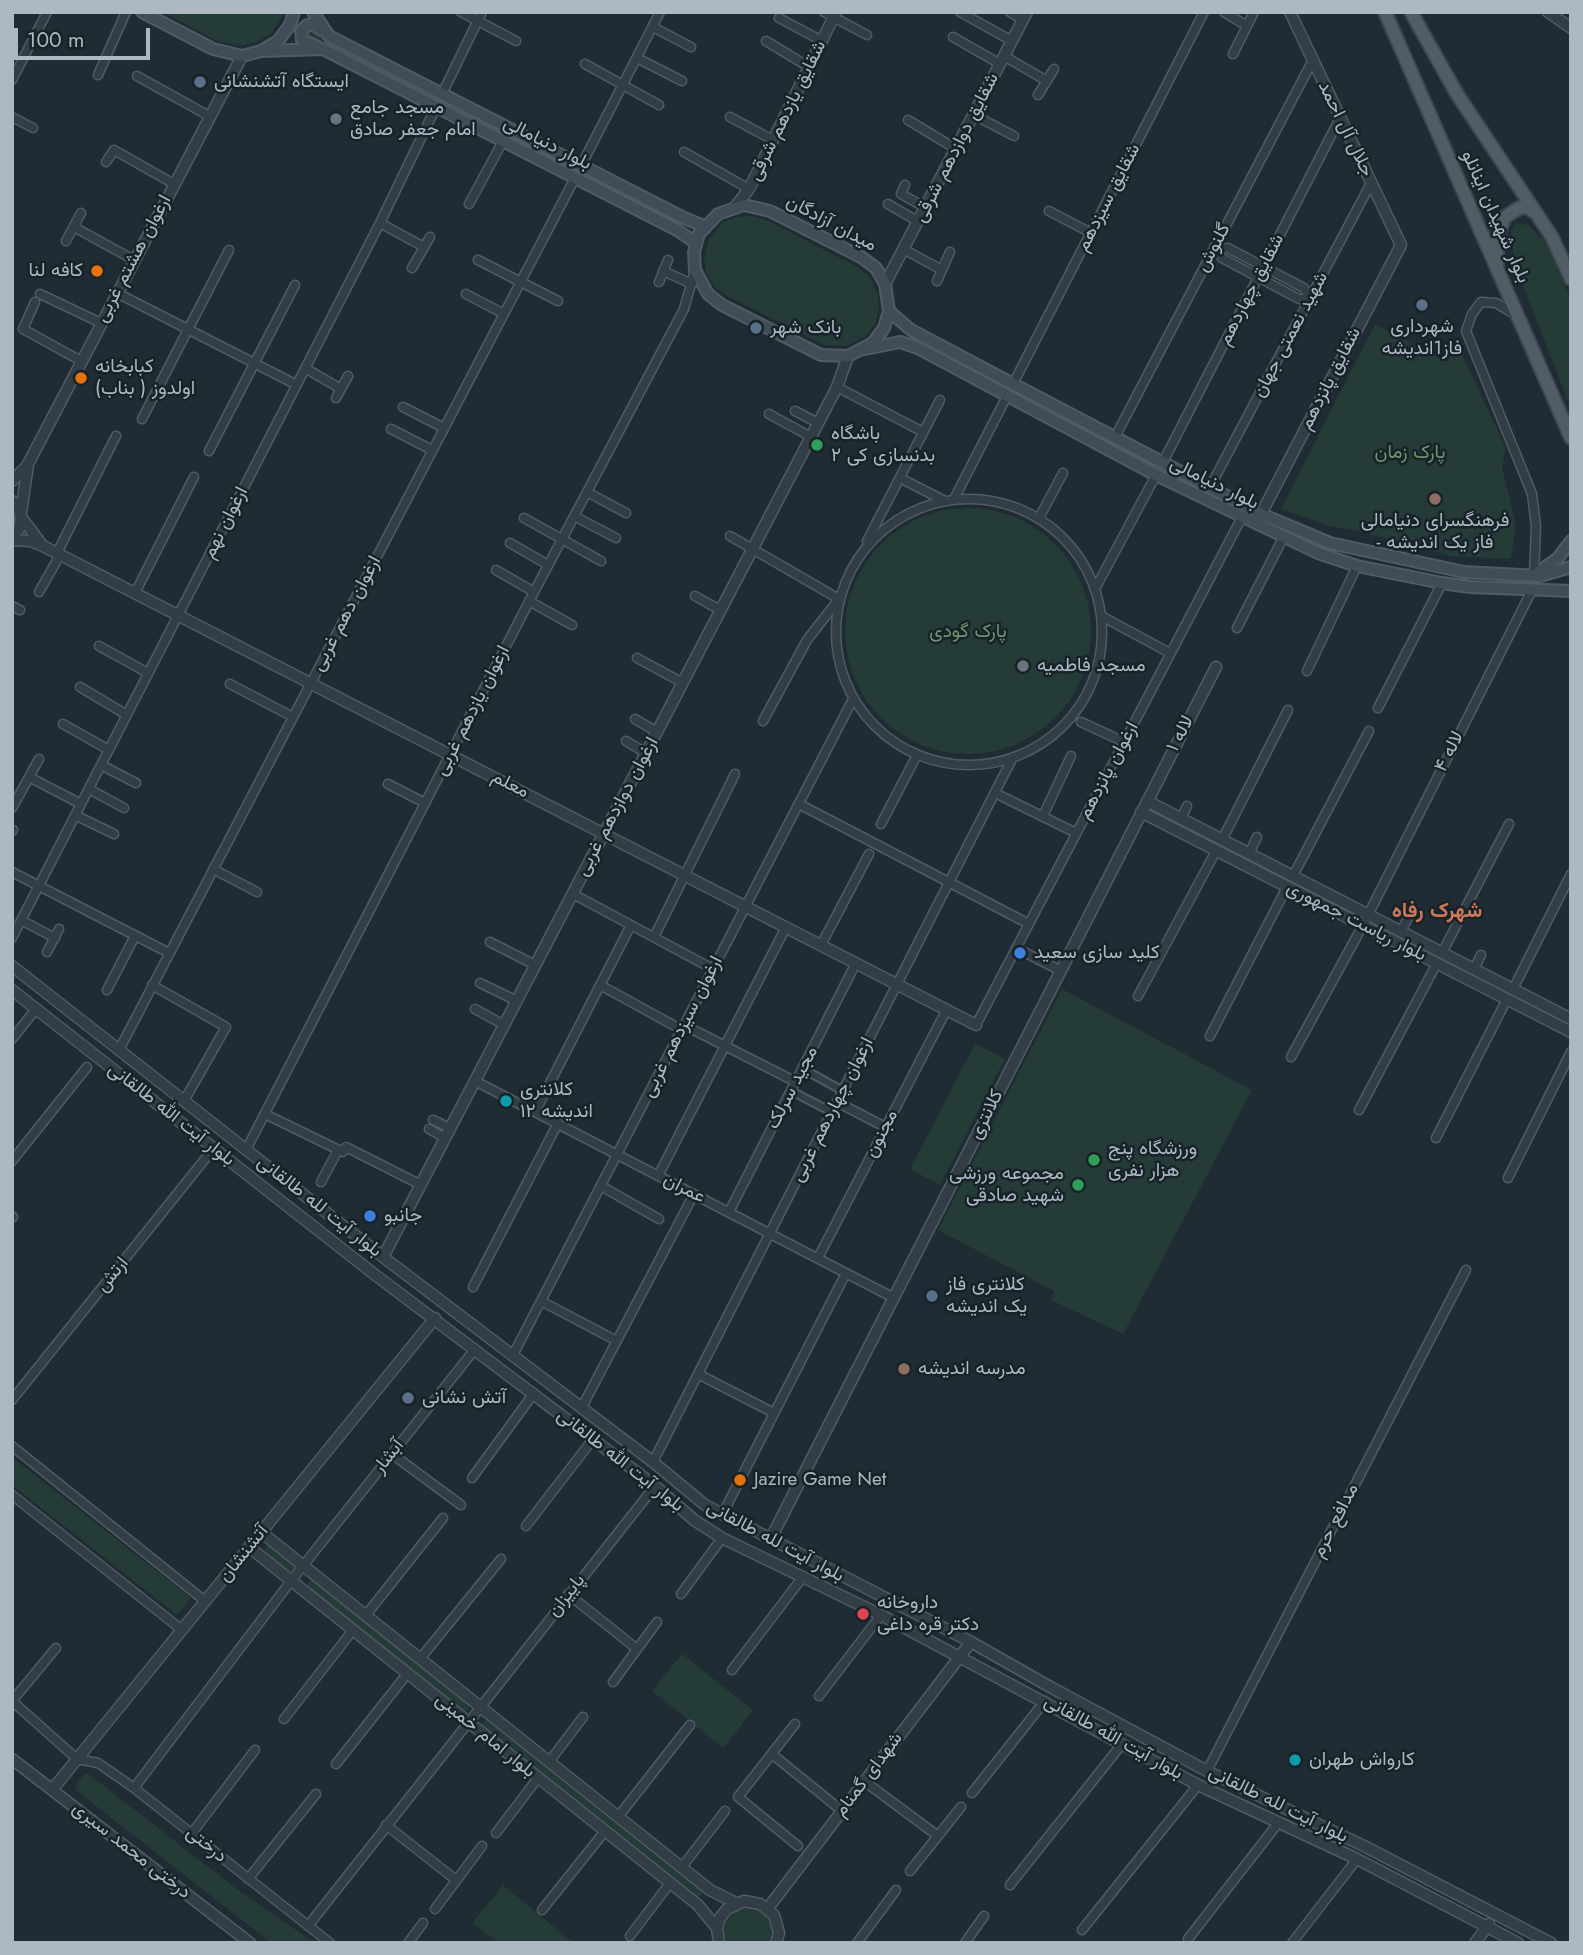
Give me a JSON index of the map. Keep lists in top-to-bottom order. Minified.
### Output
{"streets":{"main road":["بلوار دنیامالی","بلوار شهیدان اینانلو","میدان آزادگان"],"street":["شقایق یازدهم شرقی","جلال آل احمد","شقایق دوازدهم شرقی","شقایق سیزدهم","گلنوش","ارغوان هشتم غربی","شقایق چهاردهم","شهید نعمتی جهان","شقایق پانزدهم","ارغوان نهم","ارغوان دهم غربی","ارغوان یازدهم غربی","لاله ۱","لاله ۴","ارغوان پانزدهم","معلم","ارغوان دوازدهم غربی","بلوار ریاست جمهوری","ارغوان سیزدهم غربی","مجید سرلک","ارغوان چهاردهم غربی","بلوار آیت الله طالقانی","کلانتری","مجنون","عمران","بلوار آیت لله طالقانی","ارتش","آبشار","مدافع حرم","آتشنشان","پاییزان","بلوار امام خمینی","شهدای گمنام","درختی","درختی محمد سیری"]},"crossings":[["شقایق یازدهم شرقی","میدان آزادگان"],["جلال آل احمد","گلنوش"],["جلال آل احمد","شقایق چهاردهم"],["جلال آل احمد","شهید نعمتی جهان"],["جلال آل احمد","شقایق پانزدهم"],["بلوار دنیامالی","شقایق سیزدهم"],["بلوار دنیامالی","گلنوش"],["بلوار دنیامالی","شقایق چهاردهم"],["بلوار دنیامالی","شهید نعمتی جهان"],["بلوار دنیامالی","شقایق پانزدهم"],["بلوار دنیامالی","ارغوان نهم"],["بلوار دنیامالی","ارغوان دهم غربی"],["بلوار دنیامالی","لاله ۴"],["بلوار دنیامالی","ارغوان پانزدهم"],["شقایق دوازدهم شرقی","میدان آزادگان"],["ارغوان نهم","معلم"],["ارغوان دهم غربی","معلم"],["ارغوان دهم غربی","بلوار آیت لله طالقانی"],["ارغوان یازدهم غربی","معلم"],["ارغوان یازدهم غربی","بلوار آیت لله طالقانی"],["لاله ۱","بلوار ریاست جمهوری"],["لاله ۱","کلانتری"],["لاله ۴","بلوار ریاست جمهوری"],["ارغوان پانزدهم","معلم"],["معلم","ارغوان دوازدهم غربی"],["معلم","ارغوان سیزدهم غربی"],["معلم","مجید سرلک"],["معلم","ارغوان چهاردهم غربی"],["معلم","مجنون"],["ارغوان دوازدهم غربی","عمران"],["ارغوان دوازدهم غربی","بلوار آیت لله طالقانی"],["بلوار ریاست جمهوری","کلانتری"],["ارغوان سیزدهم غربی","عمران"],["ارغوان سیزدهم غربی","بلوار آیت لله طالقانی"],["مجید سرلک","عمران"],["ارغوان چهاردهم غربی","عمران"],["ارغوان چهاردهم غربی","بلوار آیت لله طالقانی"],["بلوار آیت الله طالقانی","ارتش"],["بلوار آیت الله طالقانی","آبشار"],["بلوار آیت الله طالقانی","آتشنشان"],["بلوار آیت الله طالقانی","پاییزان"],["بلوار آیت الله طالقانی","شهدای گمنام"],["کلانتری","عمران"],["کلانتری","بلوار آیت لله طالقانی"],["مجنون","عمران"],["بلوار آیت لله طالقانی","مدافع حرم"],["بلوار آیت لله طالقانی","شهدای گمنام"],["آبشار","بلوار امام خمینی"],["آبشار","درختی"],["آتشنشان","بلوار امام خمینی"],["آتشنشان","درختی"],["آتشنشان","درختی محمد سیری"],["پاییزان","بلوار امام خمینی"],["پاییزان","درختی"],["بلوار امام خمینی","شهدای گمنام"]],"districts":["شهرک رفاه"],"parks":["پارک زمان","پارک گودی"],"places":["ایستگاه آتشنشانی","مسجد جامع امام جعفر صادق","کافه لنا","شهرداری فاز1اندیشه","بانک شهر","کبابخانه اولدوز ( بناب)","باشگاه بدنسازی کی ۲","فرهنگسرای دنیامالی - فاز یک اندیشه","مسجد فاطمیه","کلید سازی سعید","کلانتری ۱۲ اندیشه","ورزشگاه پنج هزار نفری","مجموعه ورزشی شهید صادقی","جانبو","کلانتری فاز یک اندیشه","مدرسه اندیشه","آتش نشانی","Jazire Game Net","داروخانه دکتر قره داغی","کارواش طهران"],"scale_bar":"100 m"}
